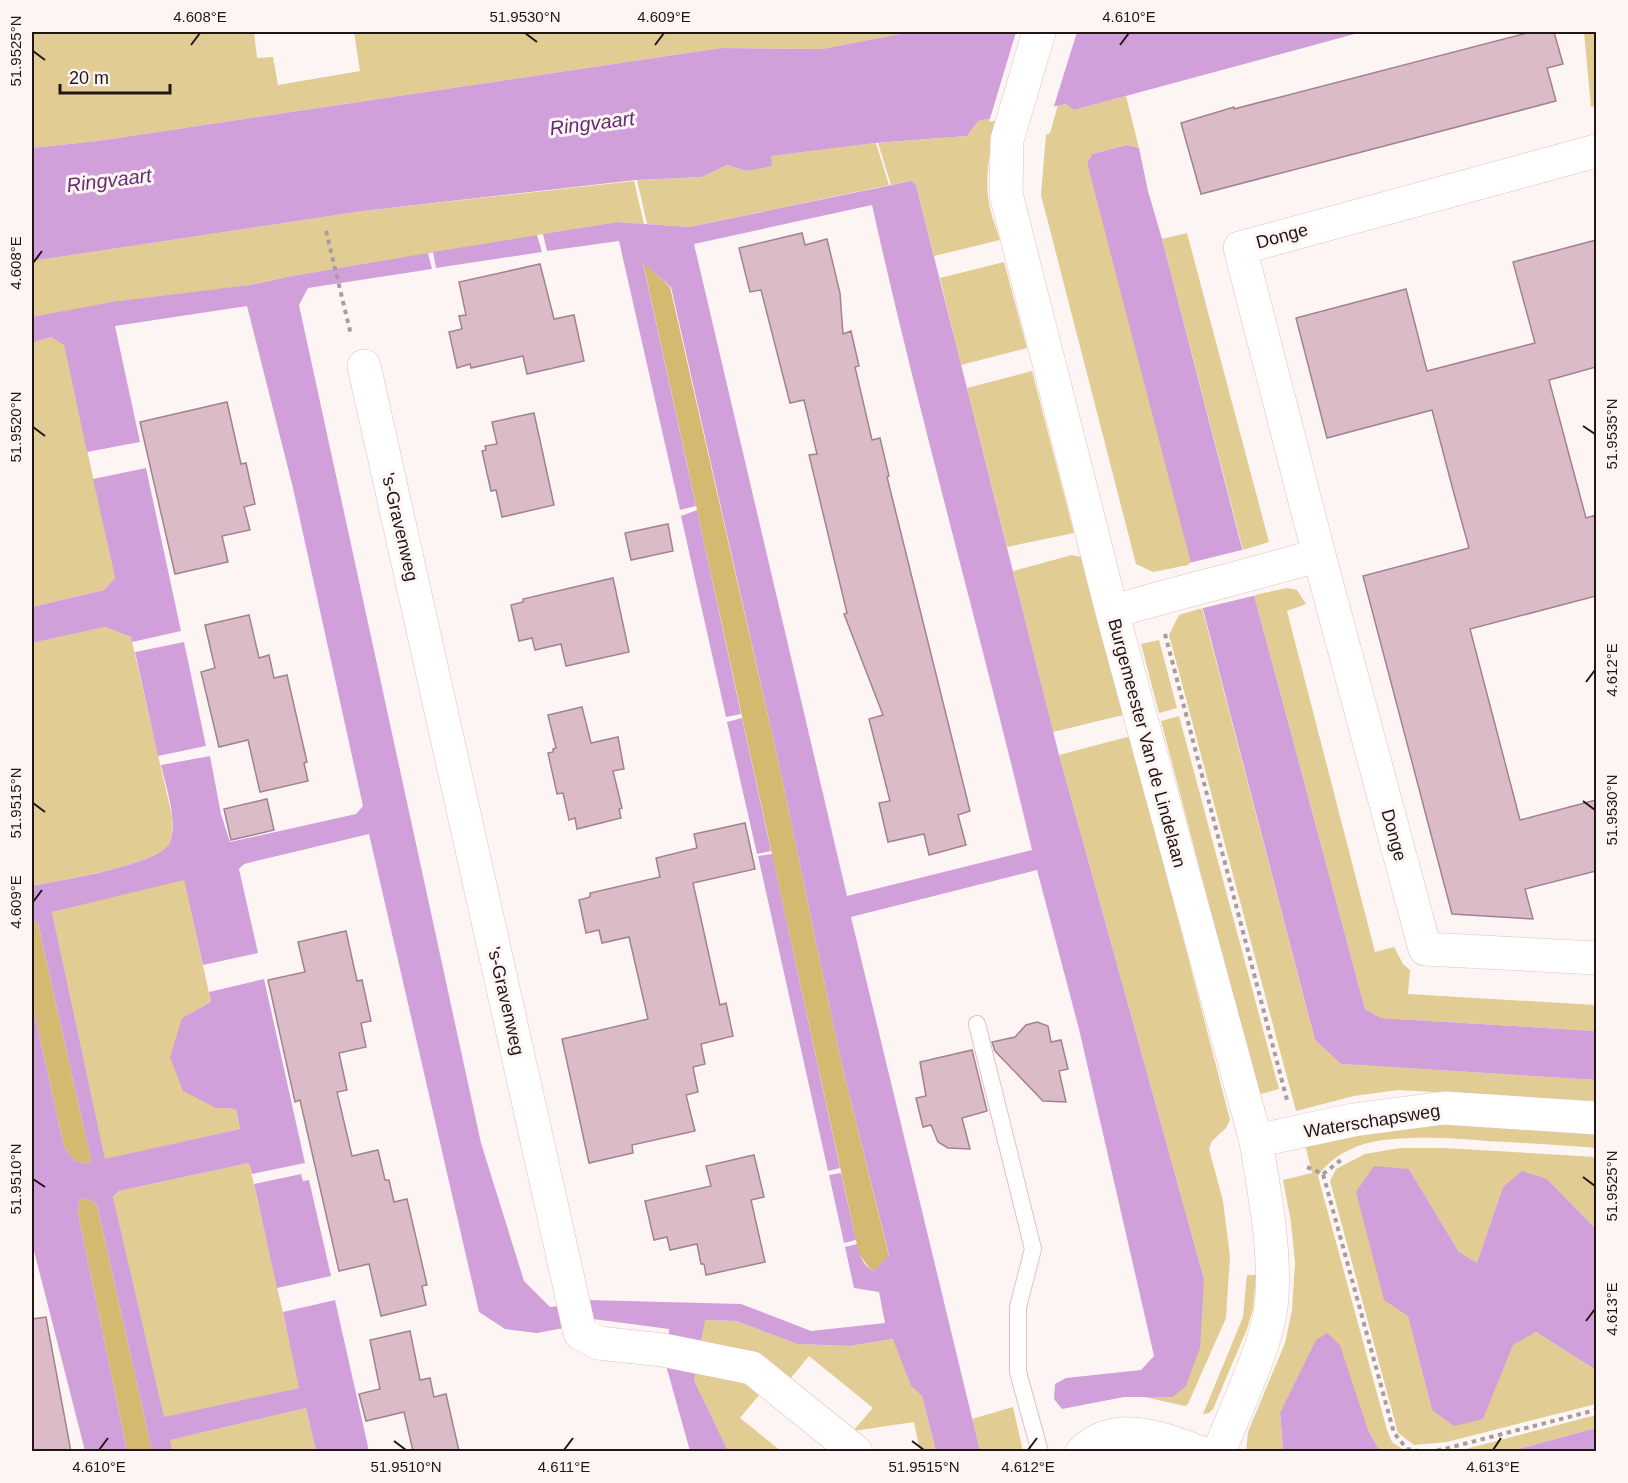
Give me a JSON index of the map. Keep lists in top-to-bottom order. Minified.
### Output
{"streets":{"street":["Donge","'s-Gravenweg","Burgemeester Van de Lindelaan","Waterschapsweg"]},"crossings":[["Burgemeester Van de Lindelaan","Waterschapsweg"]],"water":["Ringvaart"],"scale_bar":"20 m","coordinates":["4.608°E","51.9530°N","4.609°E","4.610°E","51.9525°N","51.9520°N","51.9535°N","4.612°E","51.9515°N","51.9510°N","4.613°E","4.611°E"]}
